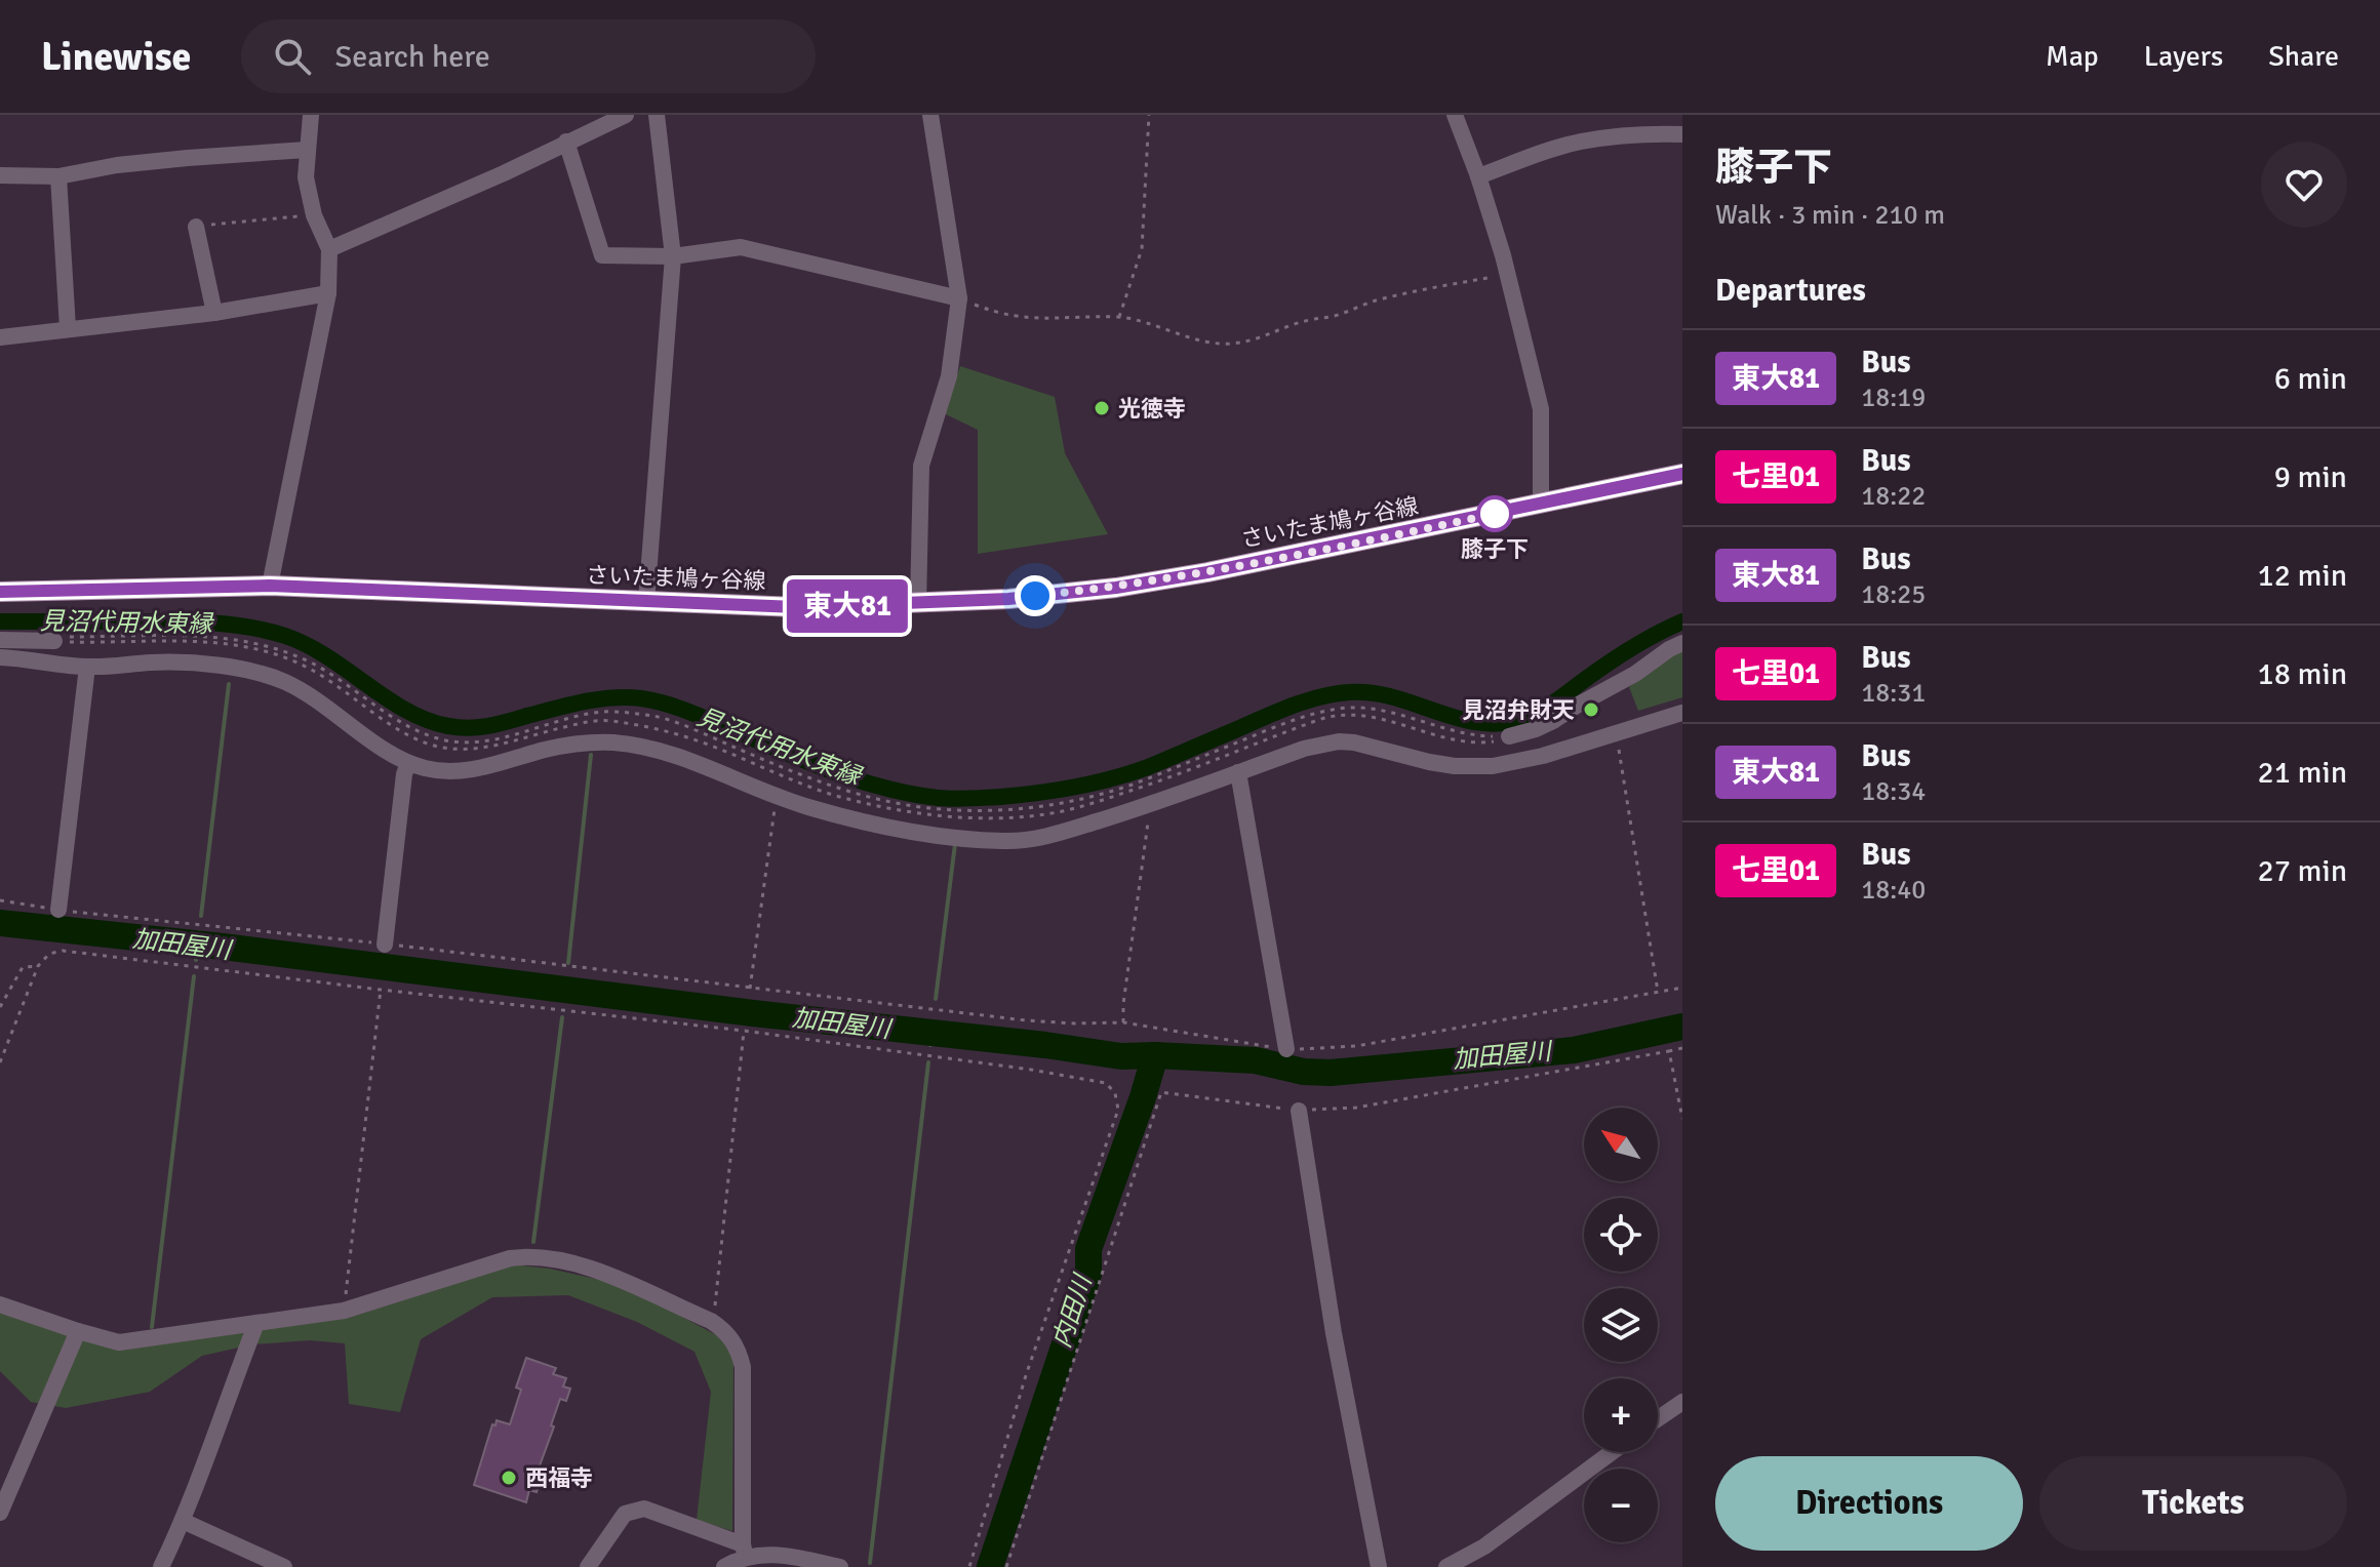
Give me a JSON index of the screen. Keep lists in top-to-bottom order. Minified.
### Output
{"streets":{"main road":["さいたま鳩ヶ谷線"]},"water":["見沼代用水東縁","加田屋川","内田川"],"places":["光徳寺","膝子下","見沼弁財天","西福寺"],"lines":["bus line 東大81"],"north":"top left","page":{"header":"Linewise","search":"Search here","nav":["Map","Layers","Share"],"on_map":"東大81","heading":[["膝子下","Walk · 3 min · 210 m"],"Departures"],"list":[{"mark":"東大81","name":"Bus","note":"18:19","value":"6 min"},{"mark":"七里01","name":"Bus","note":"18:22","value":"9 min"},{"mark":"東大81","name":"Bus","note":"18:25","value":"12 min"},{"mark":"七里01","name":"Bus","note":"18:31","value":"18 min"},{"mark":"東大81","name":"Bus","note":"18:34","value":"21 min"},{"mark":"七里01","name":"Bus","note":"18:40","value":"27 min"}],"map_buttons":["+","−"],"buttons":["Directions","Tickets"]}}
